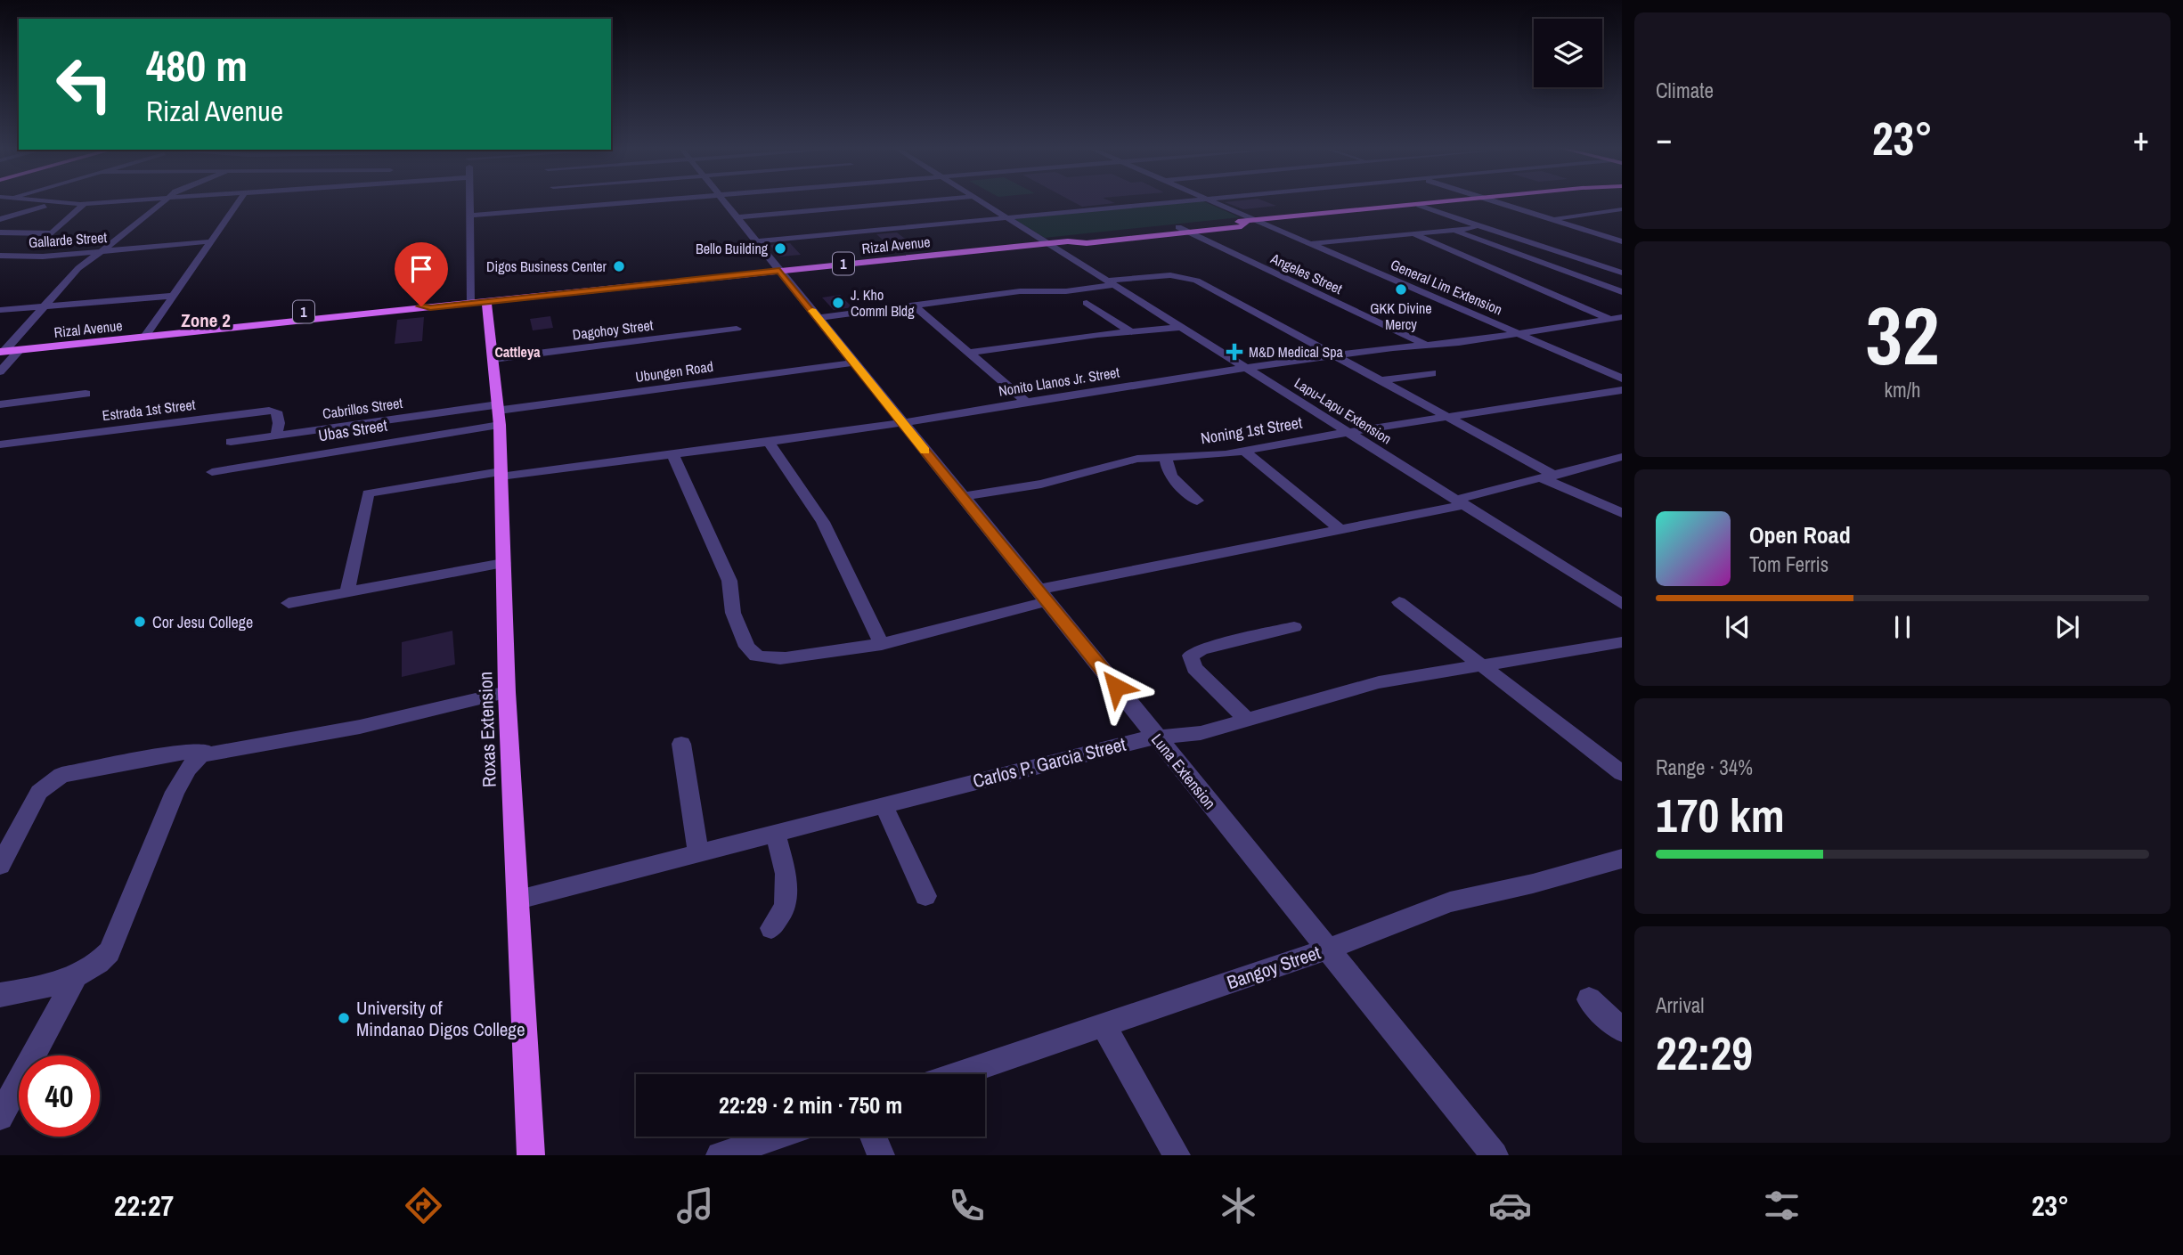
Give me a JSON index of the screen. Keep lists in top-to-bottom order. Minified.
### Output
{"streets":{"main road":["Rizal Avenue","1","Roxas Extension"],"street":["Gallarde Street","Angeles Street","General Lim Extension","Dagohoy Street","Ubungen Road","Nonito Llanos Jr. Street","Cabrillos Street","Estrada 1st Street","Lapu-Lapu Extension","Ubas Street","Noning 1st Street","Carlos P. Garcia Street","Luna Extension","Bangoy Street"]},"crossings":[["Rizal Avenue","Angeles Street"],["Rizal Avenue","General Lim Extension"],["Rizal Avenue","Lapu-Lapu Extension"],["Rizal Avenue","Roxas Extension"],["Rizal Avenue","Luna Extension"],["Angeles Street","Nonito Llanos Jr. Street"],["General Lim Extension","Nonito Llanos Jr. Street"],["Dagohoy Street","Roxas Extension"],["Ubungen Road","Cabrillos Street"],["Ubungen Road","Ubas Street"],["Ubungen Road","Roxas Extension"],["Ubungen Road","Luna Extension"],["Nonito Llanos Jr. Street","Lapu-Lapu Extension"],["Nonito Llanos Jr. Street","Roxas Extension"],["Nonito Llanos Jr. Street","Luna Extension"],["Cabrillos Street","Estrada 1st Street"],["Cabrillos Street","Ubas Street"],["Cabrillos Street","Roxas Extension"],["Lapu-Lapu Extension","Noning 1st Street"],["Ubas Street","Roxas Extension"],["Noning 1st Street","Luna Extension"],["Roxas Extension","Carlos P. Garcia Street"],["Carlos P. Garcia Street","Luna Extension"],["Luna Extension","Bangoy Street"]],"districts":["Zone 2","Cattleya"],"places":{"other":["Bello Building","Digos Business Center","GKK Divine Mercy","J. Kho Comml Bldg","Cor Jesu College","University of Mindanao Digos College"],"health":["M&D Medical Spa"]},"page":{"tile":["Climate",["32","km/h"],["Range · 34%","170 km"],["Arrival","22:29"]],"turn":["480 m","Rizal Avenue"],"heat":["−","23°","+"],"song":["Open Road","Tom Ferris"],"limit":"40","trip":"22:29 · 2 min · 750 m","tabs":["22:27","23°"]}}
